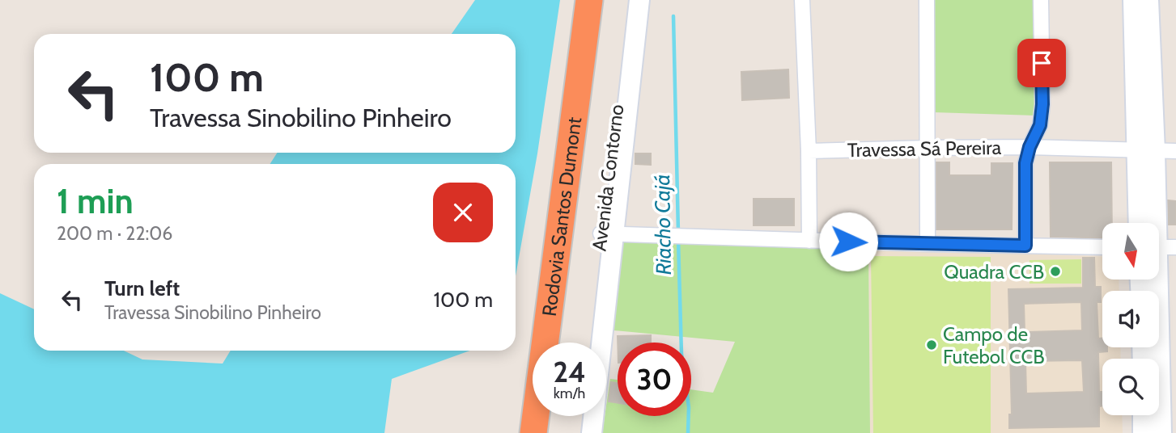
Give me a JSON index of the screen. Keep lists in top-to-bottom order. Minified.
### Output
{"streets":{"highway":["Rodovia Santos Dumont"],"street":["Travessa Sá Pereira","Avenida Contorno"]},"water":["Riacho Cajá"],"places":["Quadra CCB","Campo de Futebol CCB"],"north":"bottom","page":{"turn":["100 m","Travessa Sinobilino Pinheiro"],"heading":["1 min","200 m · 22:06"],"list":[{"name":"Turn left","note":"Travessa Sinobilino Pinheiro","value":"100 m"}],"speed":"24 km/h","limit":"30"}}
